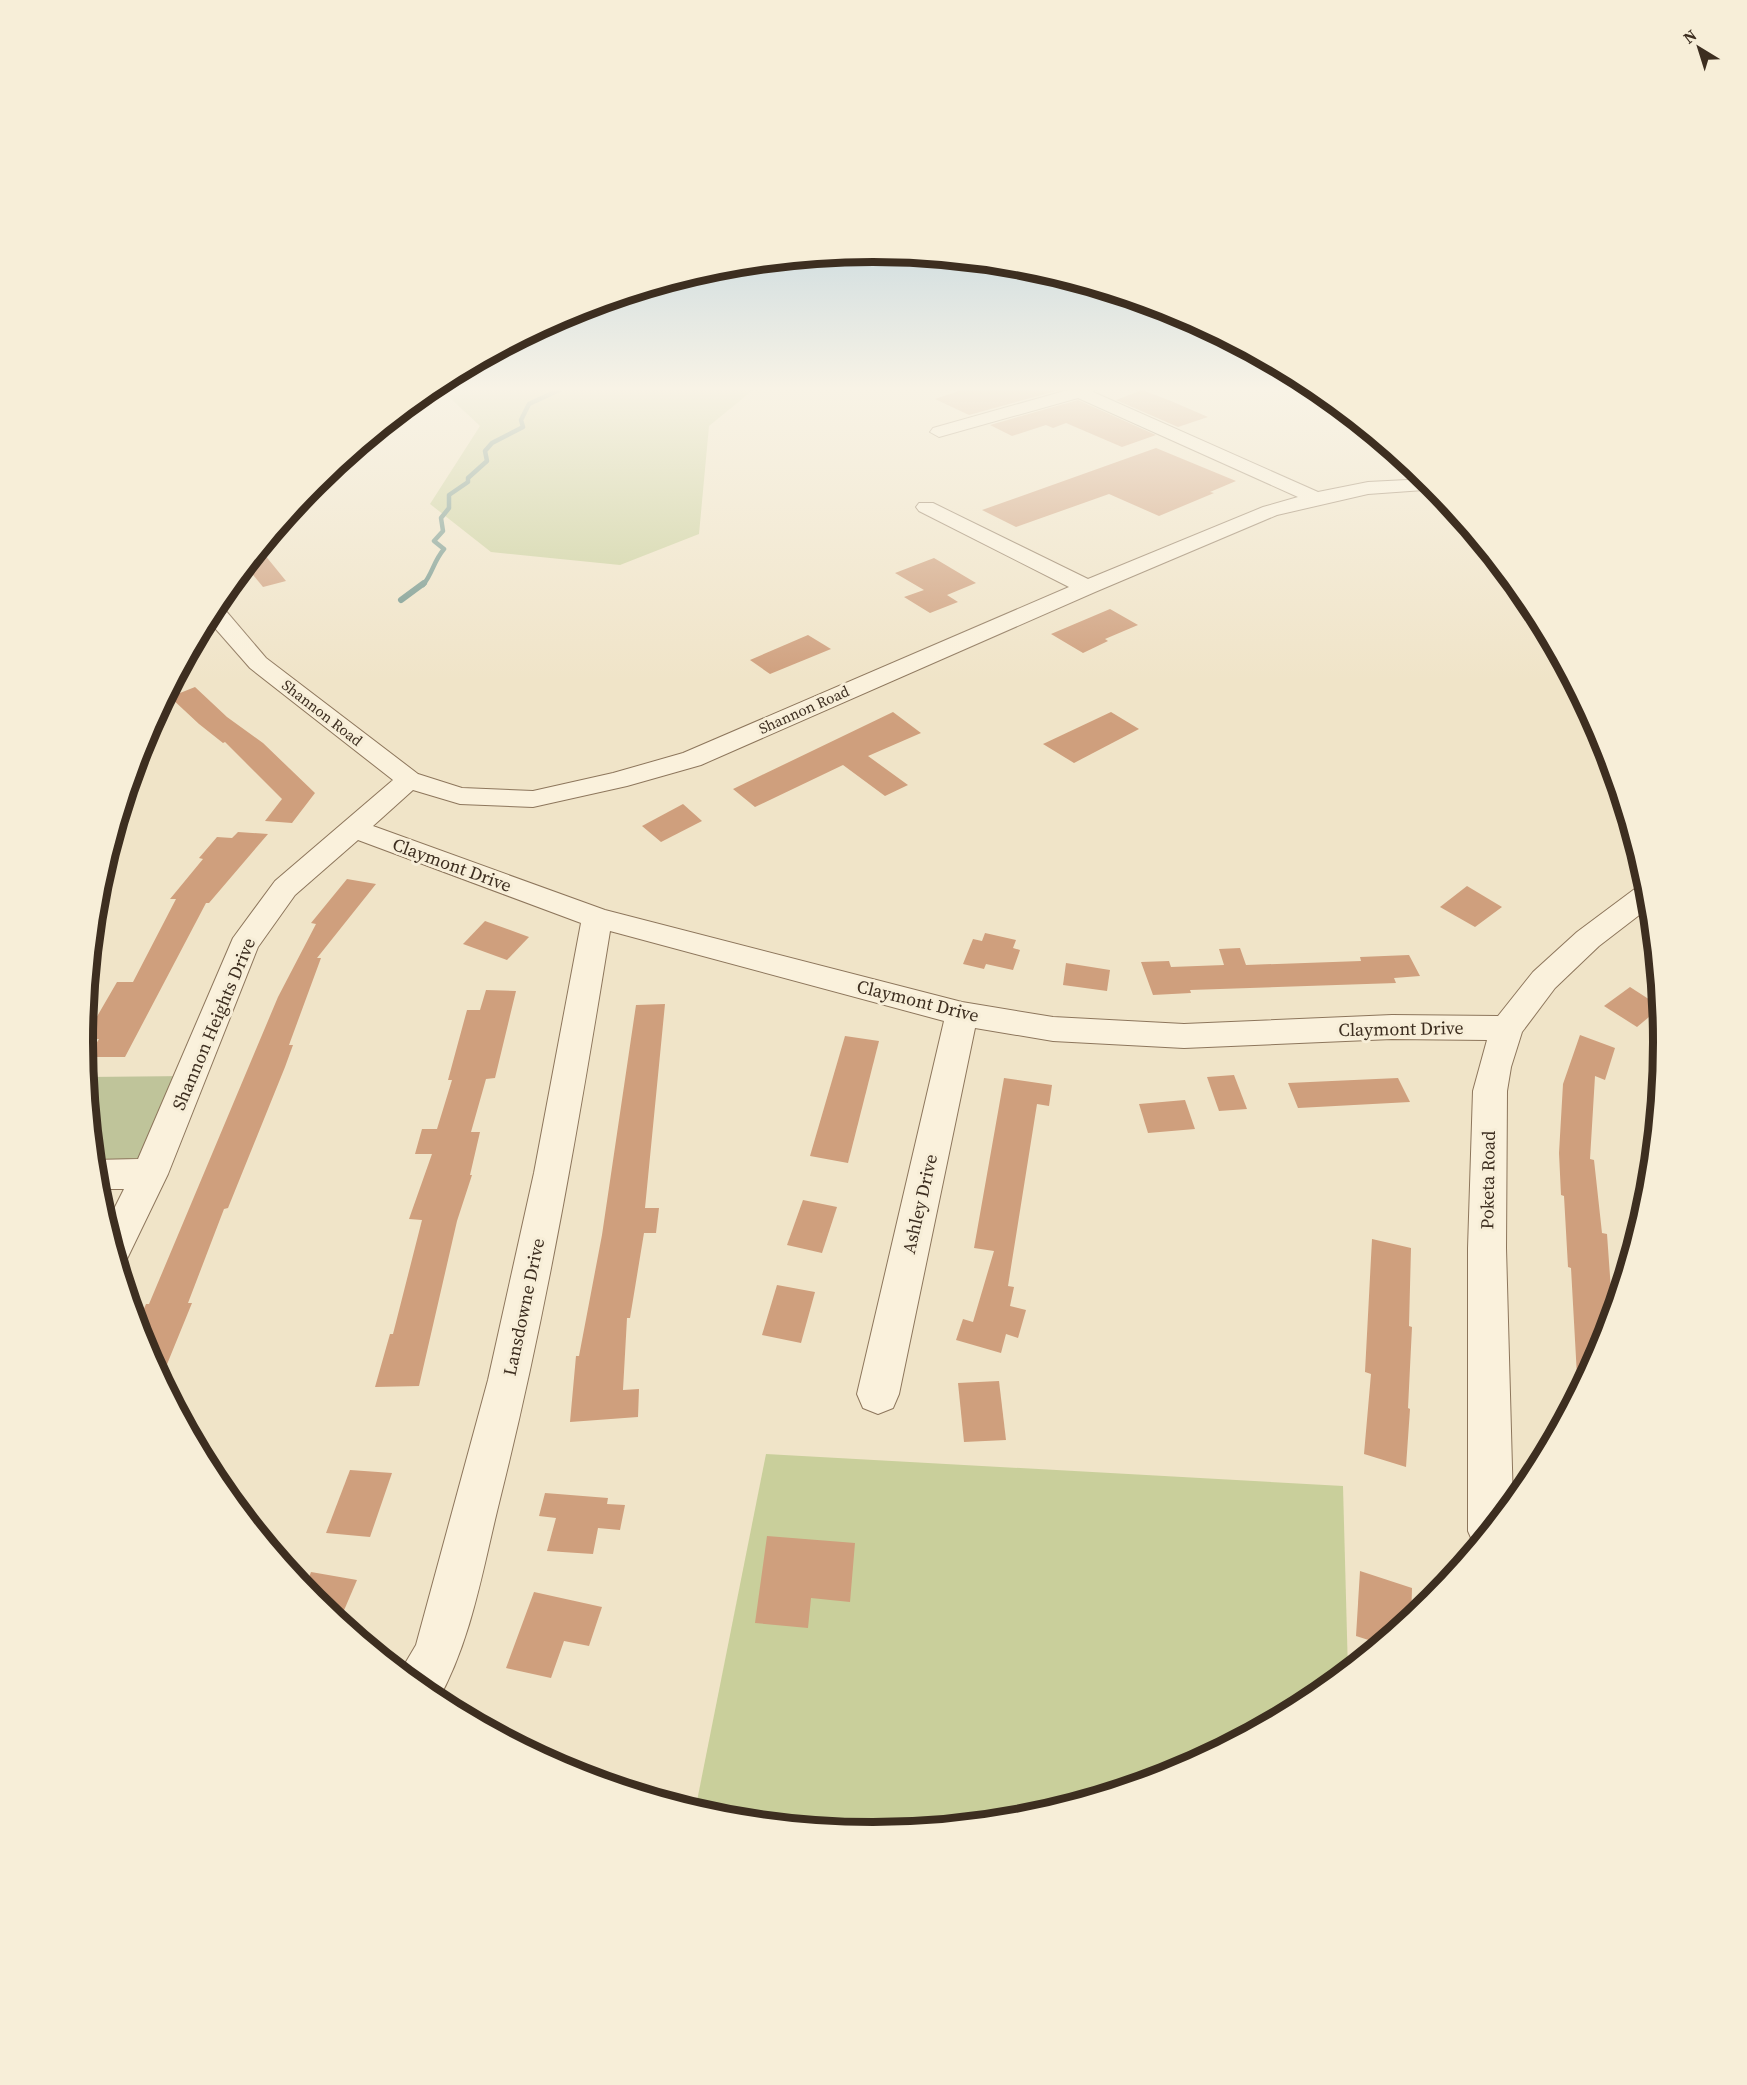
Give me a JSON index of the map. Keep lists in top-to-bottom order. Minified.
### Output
{"streets":{"street":["Shannon Road","Claymont Drive","Shannon Heights Drive","Poketa Road","Ashley Drive","Lansdowne Drive"]},"crossings":[["Shannon Road","Shannon Heights Drive"],["Claymont Drive","Shannon Heights Drive"],["Claymont Drive","Poketa Road"],["Claymont Drive","Ashley Drive"],["Claymont Drive","Lansdowne Drive"]],"north":"top left"}
